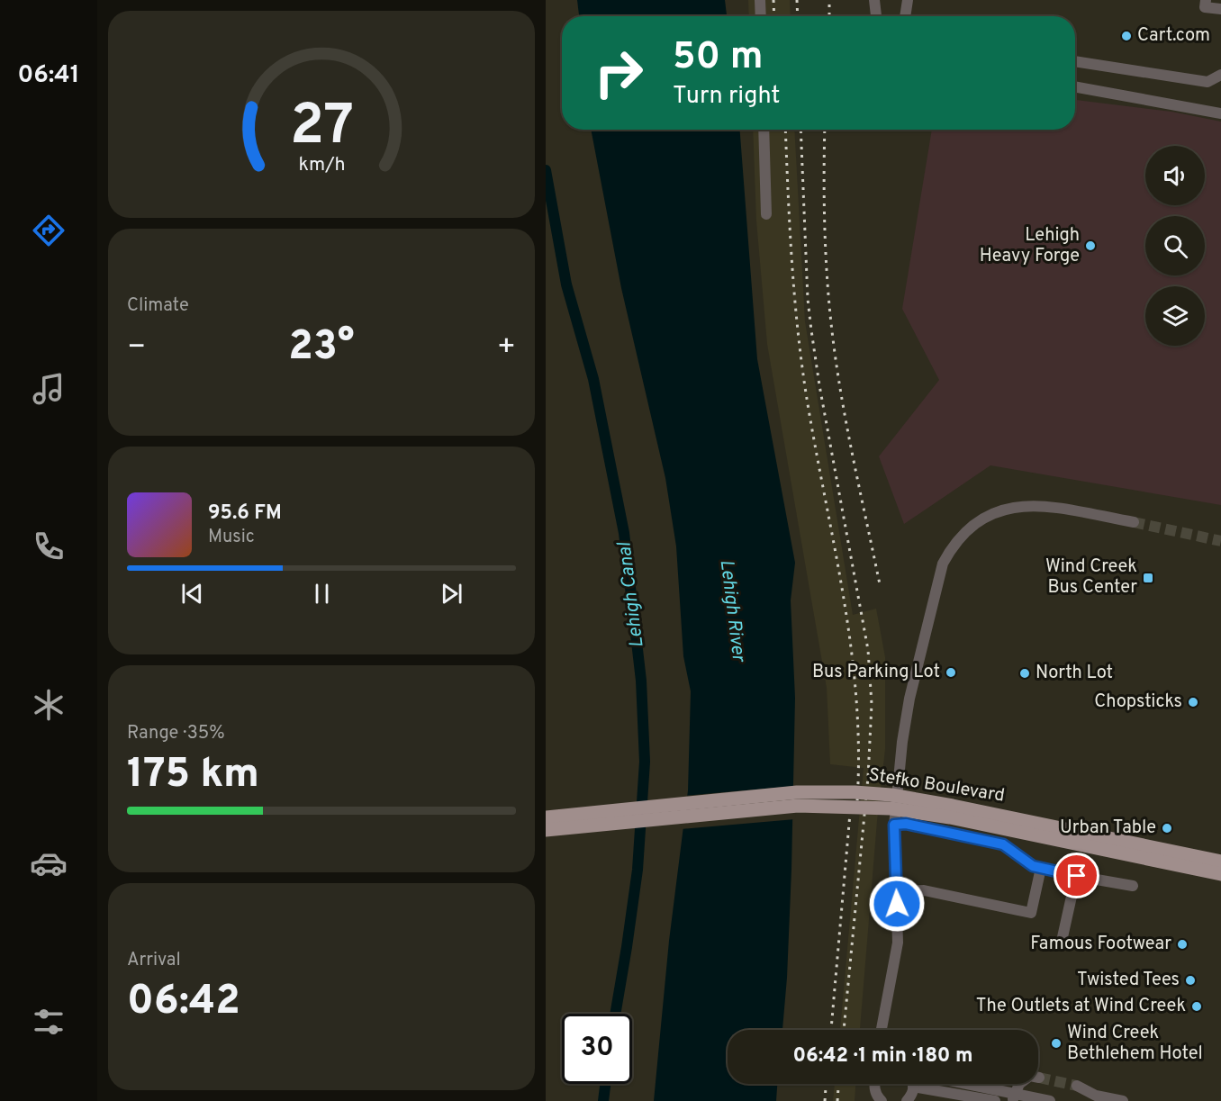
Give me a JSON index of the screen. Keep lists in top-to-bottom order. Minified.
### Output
{"streets":{"main road":["Stefko Boulevard"]},"water":["Lehigh Canal","Lehigh River"],"places":{"other":["Cart.com","Lehigh Heavy Forge","Bus Parking Lot","North Lot","Chopsticks","Urban Table","Famous Footwear","Twisted Tees","The Outlets at Wind Creek","Wind Creek Bethlehem Hotel"],"transit":["Wind Creek Bus Center"]},"page":{"tabs":"06:41","turn":["50 m","Turn right"],"tile":["Climate",["Range · 35%","175 km"],["Arrival","06:42"]],"heat":["−","23°","+"],"song":["95.6 FM","Music"],"limit":"30","trip":"06:42 · 1 min · 180 m","gauge":["27","km/h"]}}
